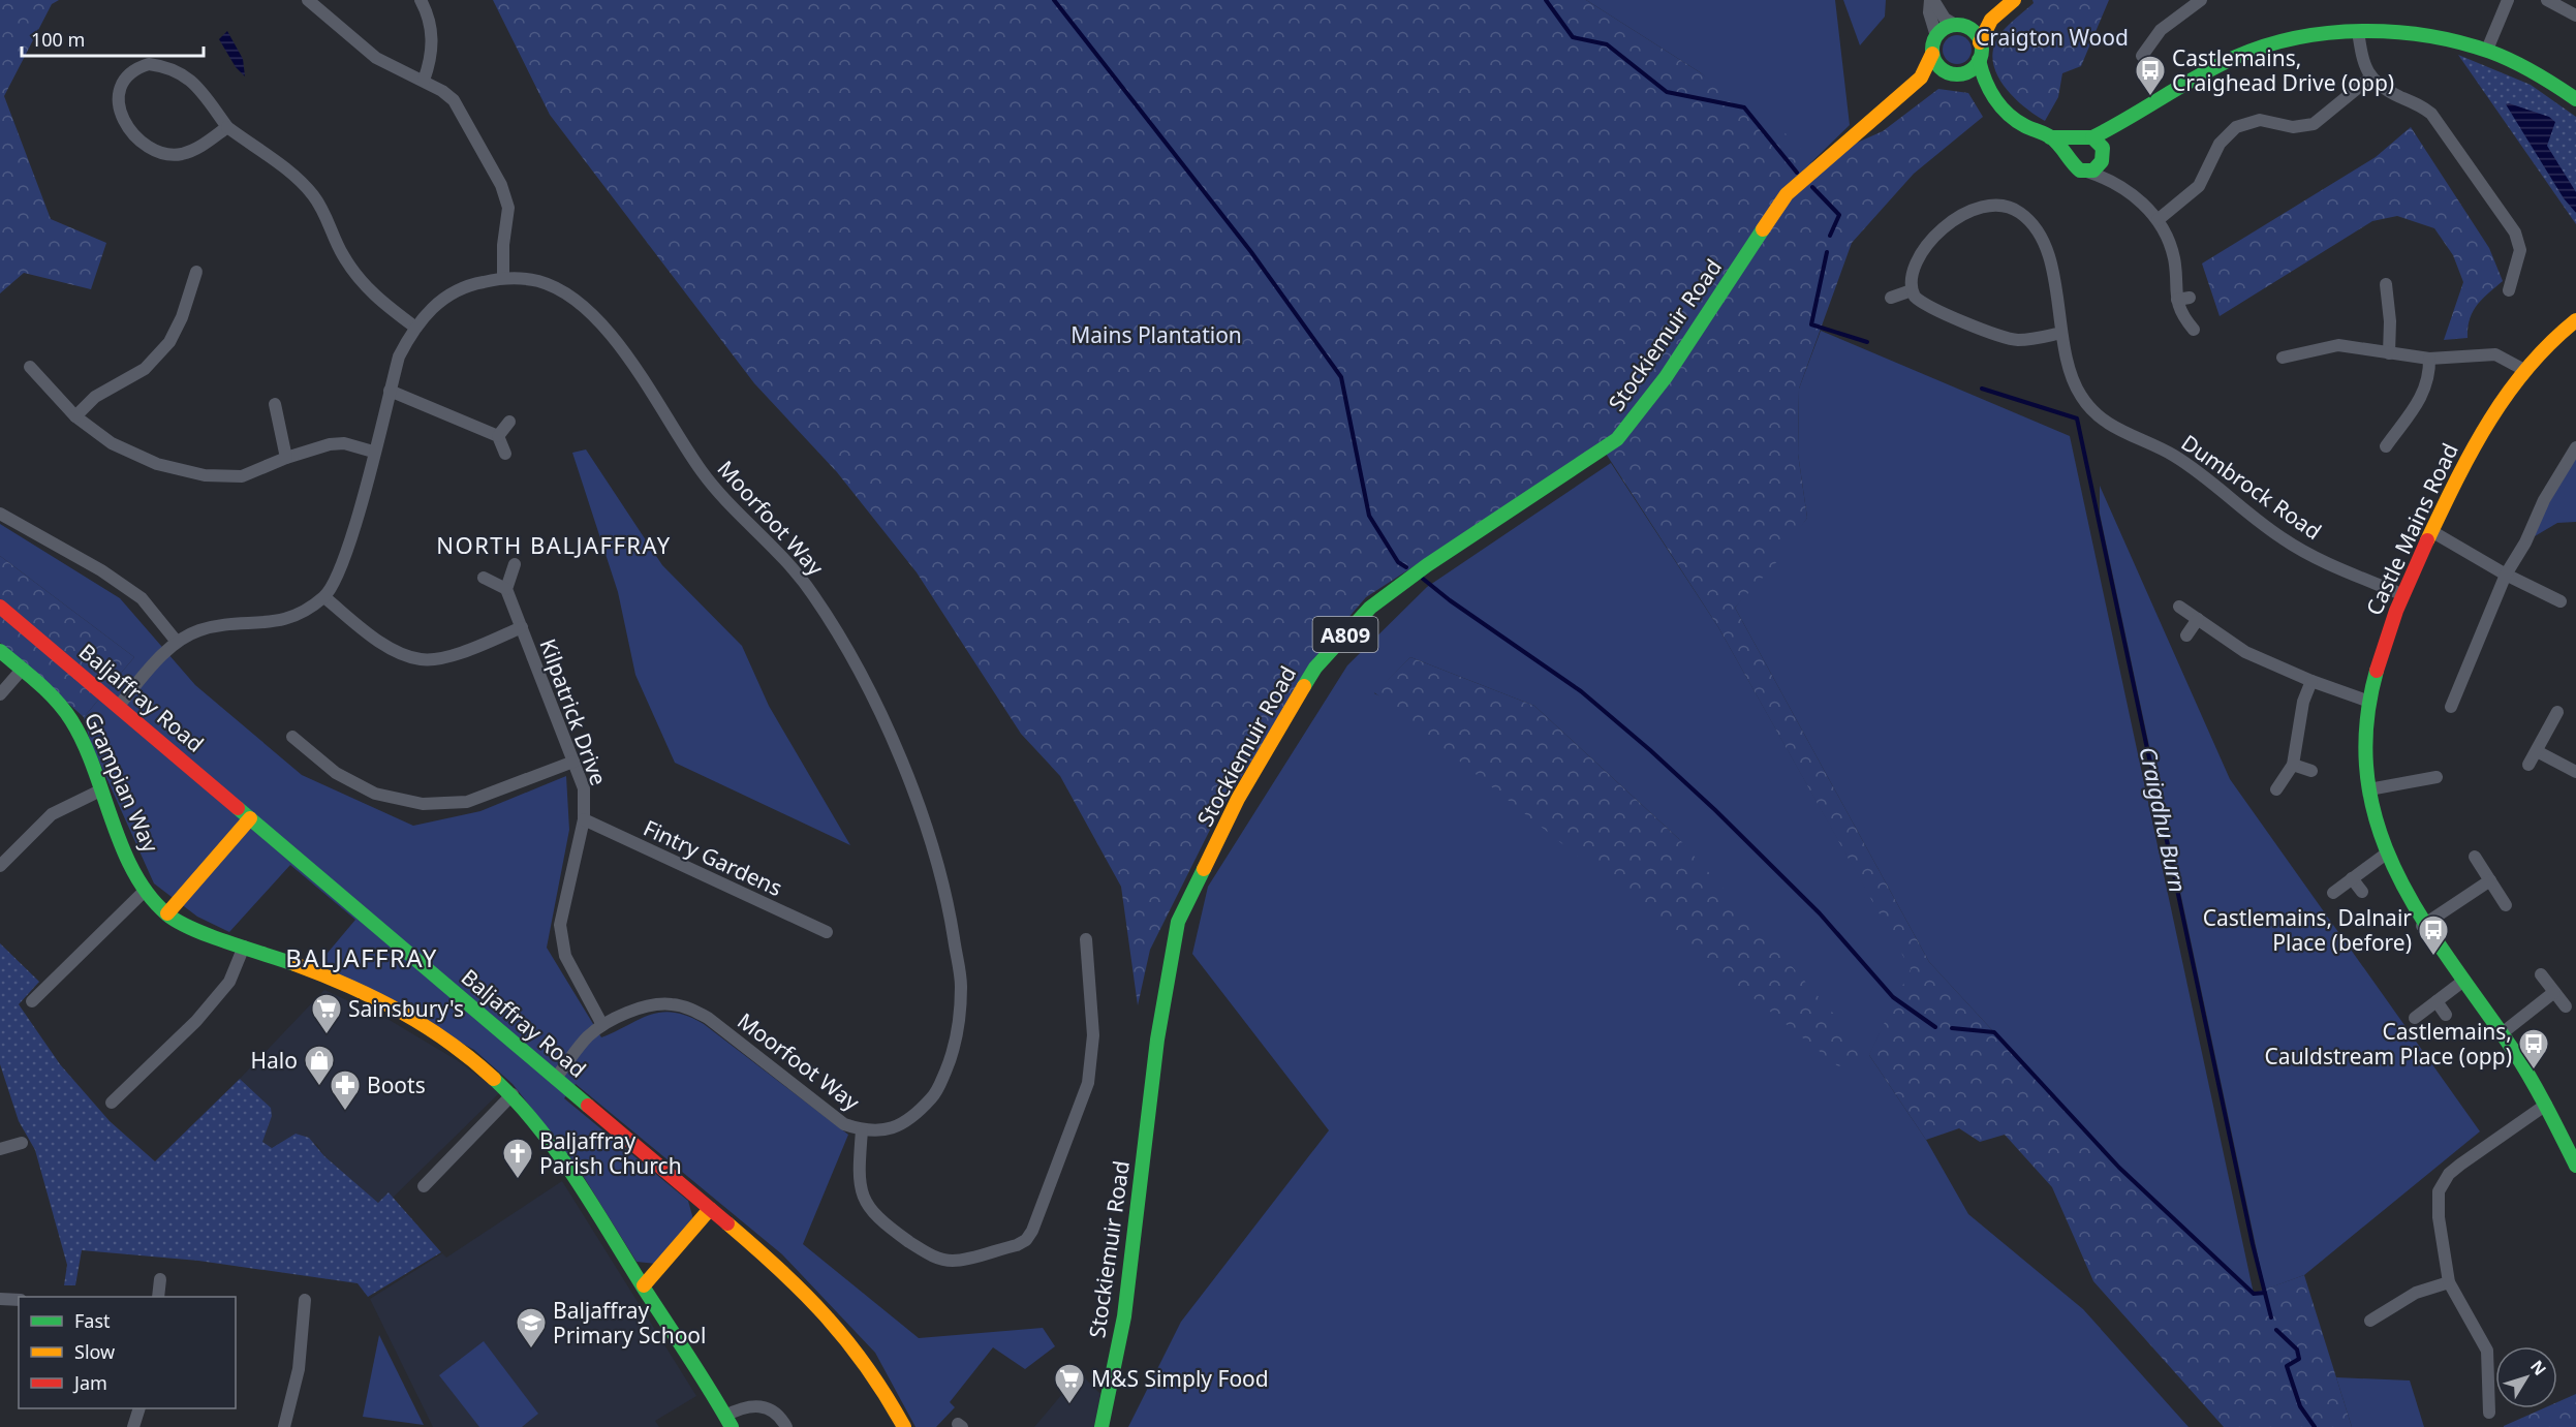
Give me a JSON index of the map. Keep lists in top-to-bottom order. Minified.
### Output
{"streets":{"main road":["Stockiemuir Road","Castle Mains Road","A809","Baljaffray Road","Grampian Way"],"street":["Dumbrock Road","Moorfoot Way","Kilpatrick Drive","Fintry Gardens"]},"crossings":[["Dumbrock Road","Castle Mains Road"],["Moorfoot Way","Baljaffray Road"],["Moorfoot Way","Kilpatrick Drive"],["Kilpatrick Drive","Fintry Gardens"]],"districts":["NORTH BALJAFFRAY","BALJAFFRAY"],"water":["Craigdhu Burn"],"parks":["Craigton Wood","Mains Plantation"],"places":{"bus stop":["Castlemains, Craighead Drive (opp)","Castlemains, Dalnair Place (before)","Castlemains, Cauldstream Place (opp)"],"supermarket":["Sainsbury's","M&S Simply Food"],"shop":["Halo"],"pharmacy":["Boots"],"church":["Baljaffray Parish Church"],"school or university":["Baljaffray Primary School"]},"legend":["Fast","Slow","Jam"],"scale_bar":"100 m","north":"top right"}
